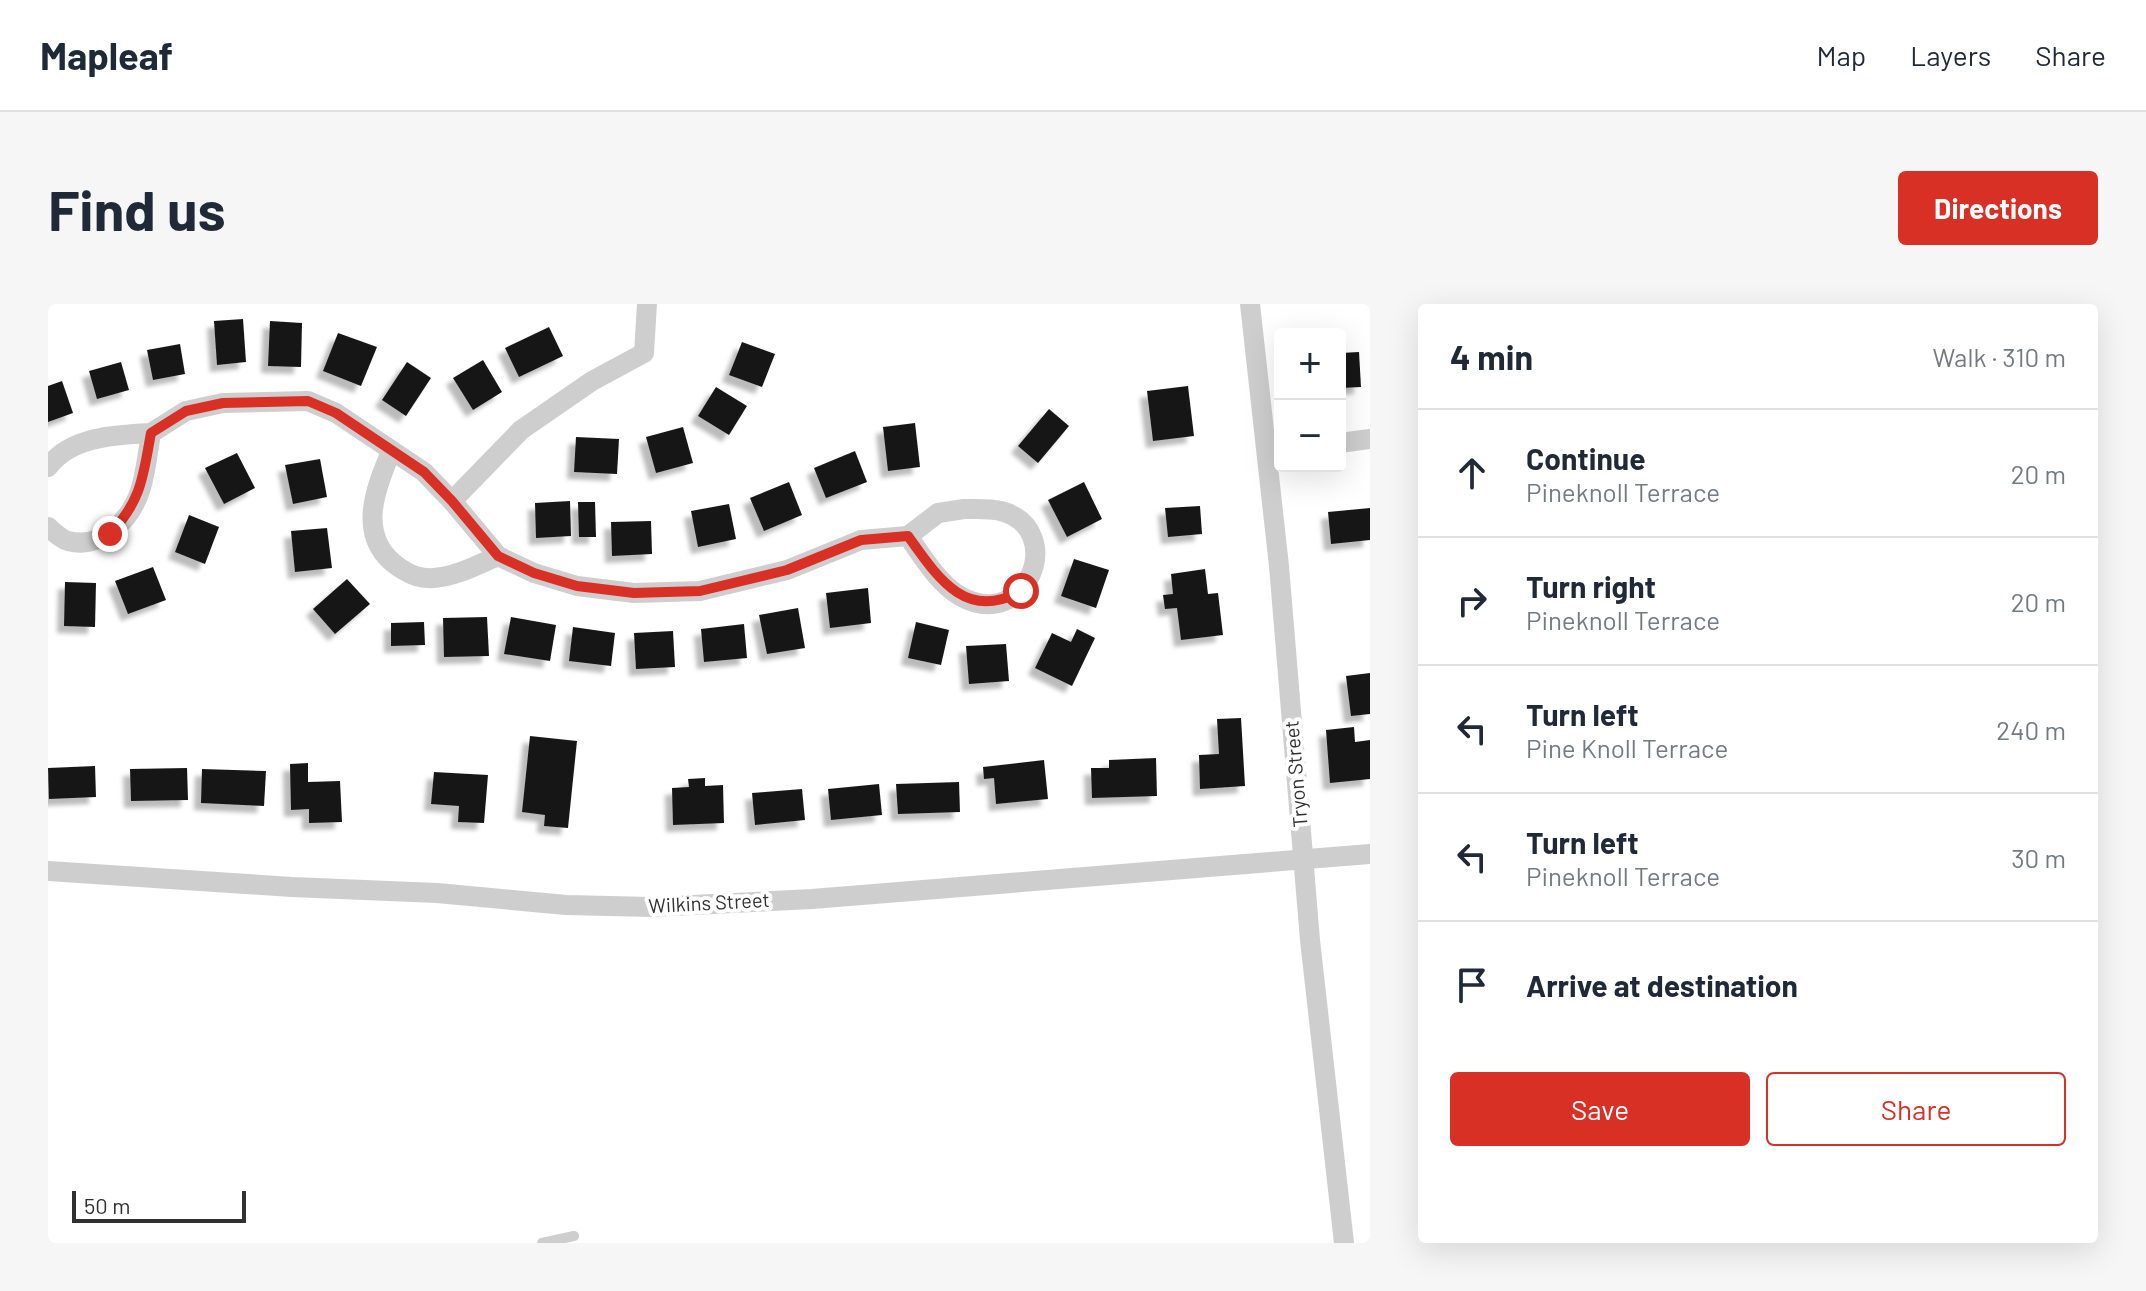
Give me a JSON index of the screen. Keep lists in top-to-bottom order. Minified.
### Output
{"streets":{"street":["Tryon Street","Wilkins Street"]},"crossings":[["Tryon Street","Wilkins Street"]],"scale_bar":"50 m","page":{"header":"Mapleaf","nav":["Map","Layers","Share"],"buttons":["Directions",["Save","Share"]],"title":"Find us","heading":["4 min","Walk · 310 m"],"map_buttons":["+","−"],"list":[["Continue","Pineknoll Terrace","20 m"],["Turn right","Pineknoll Terrace","20 m"],["Turn left","Pine Knoll Terrace","240 m"],["Turn left","Pineknoll Terrace","30 m"],"Arrive at destination"],"scale":"50 m"}}
